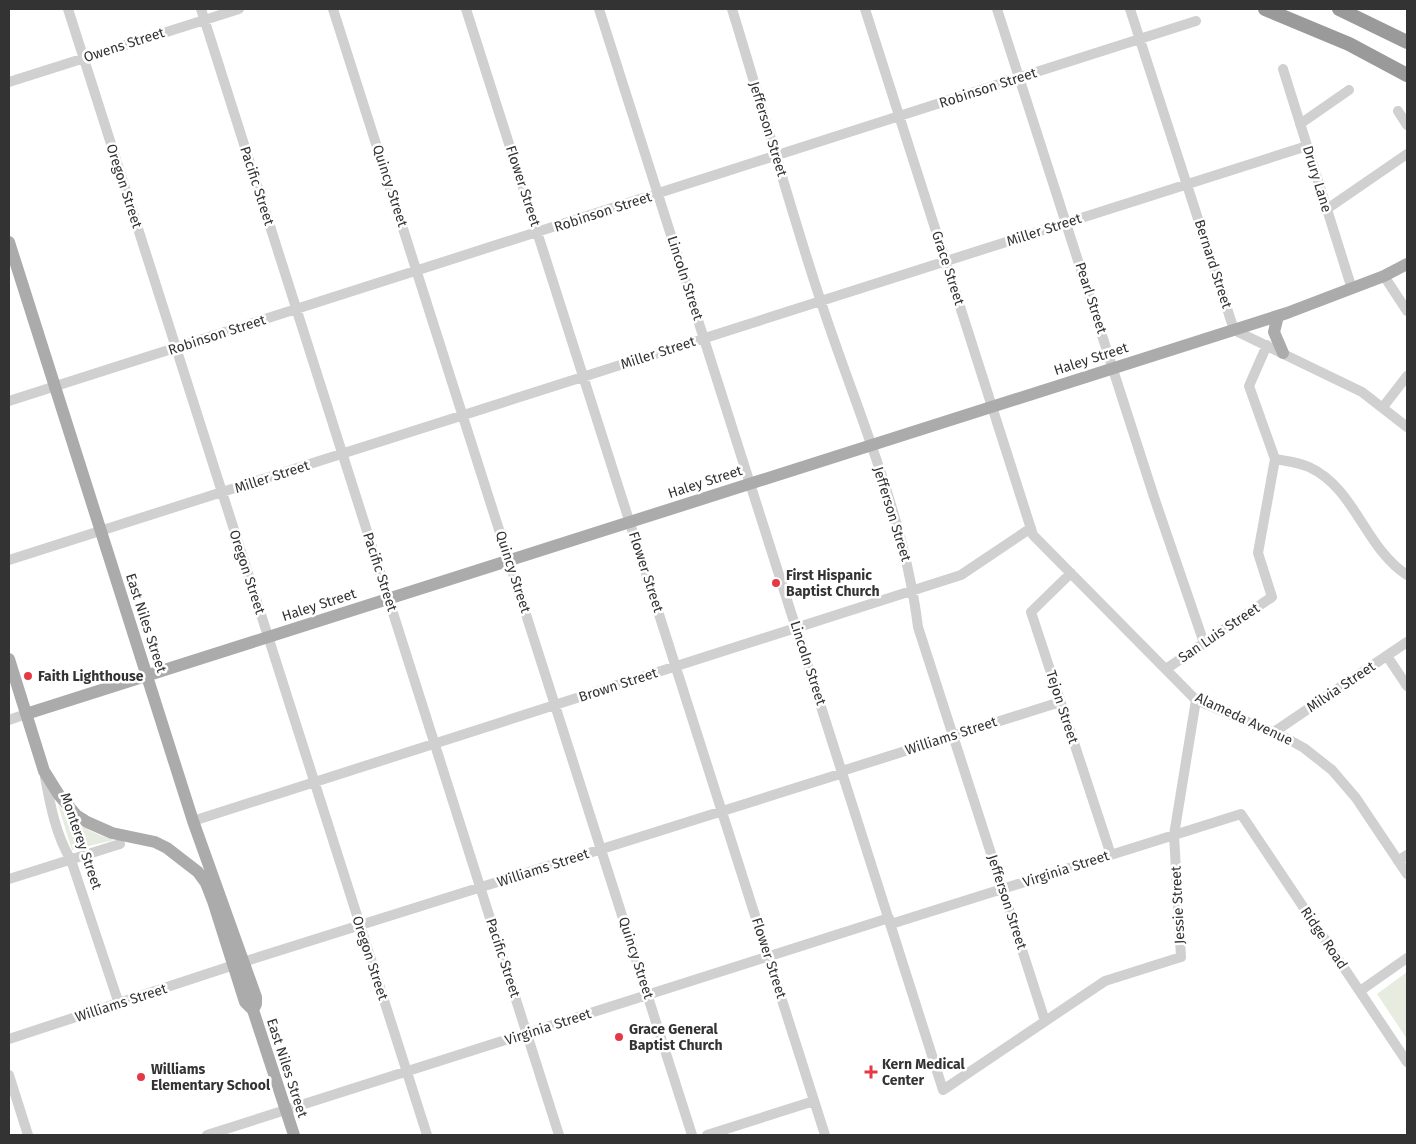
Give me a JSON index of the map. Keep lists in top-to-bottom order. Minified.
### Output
{"streets":{"main road":["Haley Street","East Niles Street","Monterey Street"],"street":["Owens Street","Robinson Street","Jefferson Street","Drury Lane","Oregon Street","Pacific Street","Quincy Street","Flower Street","Miller Street","Bernard Street","Grace Street","Lincoln Street","Pearl Street","San Luis Street","Brown Street","Milvia Street","Tejon Street","Alameda Avenue","Williams Street","Virginia Street","Jessie Street","Ridge Road"]},"crossings":[["Owens Street","Oregon Street"],["Owens Street","Pacific Street"],["Robinson Street","Jefferson Street"],["Robinson Street","Oregon Street"],["Robinson Street","Pacific Street"],["Robinson Street","Quincy Street"],["Robinson Street","Flower Street"],["Robinson Street","Bernard Street"],["Robinson Street","Grace Street"],["Robinson Street","Lincoln Street"],["Robinson Street","Pearl Street"],["Robinson Street","East Niles Street"],["Jefferson Street","Miller Street"],["Jefferson Street","Haley Street"],["Jefferson Street","Brown Street"],["Jefferson Street","Williams Street"],["Jefferson Street","Virginia Street"],["Jefferson Street","Jessie Street"],["Drury Lane","Miller Street"],["Drury Lane","Haley Street"],["Oregon Street","Miller Street"],["Oregon Street","Haley Street"],["Oregon Street","Brown Street"],["Oregon Street","Williams Street"],["Oregon Street","Virginia Street"],["Pacific Street","Miller Street"],["Pacific Street","Haley Street"],["Pacific Street","Brown Street"],["Pacific Street","Williams Street"],["Pacific Street","Virginia Street"],["Quincy Street","Miller Street"],["Quincy Street","Haley Street"],["Quincy Street","Brown Street"],["Quincy Street","Williams Street"],["Quincy Street","Virginia Street"],["Flower Street","Miller Street"],["Flower Street","Haley Street"],["Flower Street","Brown Street"],["Flower Street","Williams Street"],["Flower Street","Virginia Street"],["Miller Street","Bernard Street"],["Miller Street","Grace Street"],["Miller Street","Lincoln Street"],["Miller Street","Pearl Street"],["Miller Street","East Niles Street"],["Bernard Street","Haley Street"],["Grace Street","Haley Street"],["Grace Street","Brown Street"],["Grace Street","Alameda Avenue"],["Lincoln Street","Haley Street"],["Lincoln Street","Brown Street"],["Lincoln Street","Williams Street"],["Lincoln Street","Virginia Street"],["Lincoln Street","Jessie Street"],["Pearl Street","Haley Street"],["Pearl Street","San Luis Street"],["Haley Street","East Niles Street"],["Haley Street","Monterey Street"],["East Niles Street","Brown Street"],["East Niles Street","Williams Street"],["East Niles Street","Monterey Street"],["East Niles Street","Virginia Street"],["San Luis Street","Alameda Avenue"],["Brown Street","Alameda Avenue"],["Milvia Street","Alameda Avenue"],["Tejon Street","Alameda Avenue"],["Tejon Street","Williams Street"],["Tejon Street","Virginia Street"],["Alameda Avenue","Jessie Street"],["Williams Street","Monterey Street"],["Virginia Street","Jessie Street"],["Virginia Street","Ridge Road"]],"places":{"other":["First Hispanic Baptist Church","Faith Lighthouse","Grace General Baptist Church","Williams Elementary School"],"health":["Kern Medical Center"]}}
